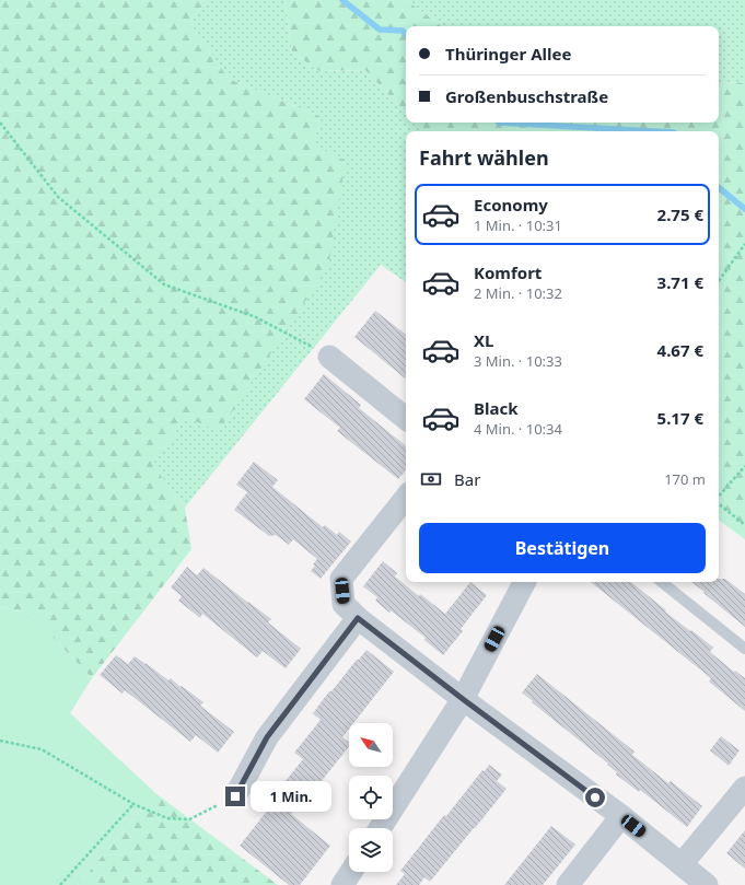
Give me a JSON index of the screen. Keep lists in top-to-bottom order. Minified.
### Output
{"north":"top left","page":{"banner":["Thüringer Allee","Großenbuschstraße"],"heading":"Fahrt wählen","list":[{"name":"Economy","note":"1 Min. · 10:31","value":"2.75 €"},{"name":"Komfort","note":"2 Min. · 10:32","value":"3.71 €"},{"name":"XL","note":"3 Min. · 10:33","value":"4.67 €"},{"name":"Black","note":"4 Min. · 10:34","value":"5.17 €"}],"pay":["Bar","170 m"],"buttons":"Bestätigen","bubble":"1 Min."}}
